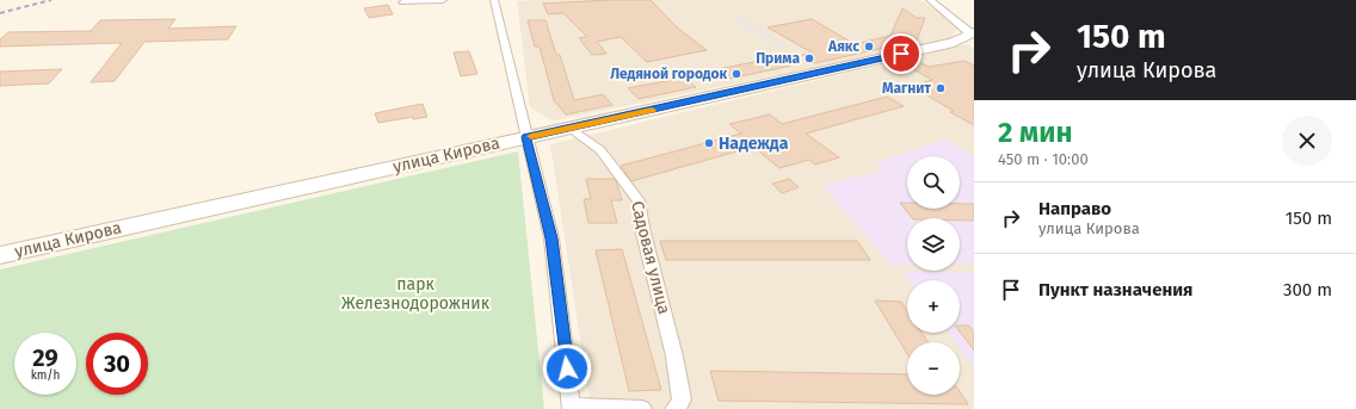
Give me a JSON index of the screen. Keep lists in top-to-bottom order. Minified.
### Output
{"streets":{"main road":["улица Кирова"],"street":["Садовая улица"]},"crossings":[["улица Кирова","Садовая улица"]],"parks":["парк Железнодорожник"],"places":["Аякс","Прима","Ледяной городок","Магнит","Надежда"],"page":{"turn":["150 m","улица Кирова"],"heading":["2 мин","450 m · 10:00"],"map_buttons":["+","−"],"list":[{"name":"Направо","note":"улица Кирова","value":"150 m"},{"name":"Пункт назначения","value":"300 m"}],"speed":"29 km/h","limit":"30"}}
